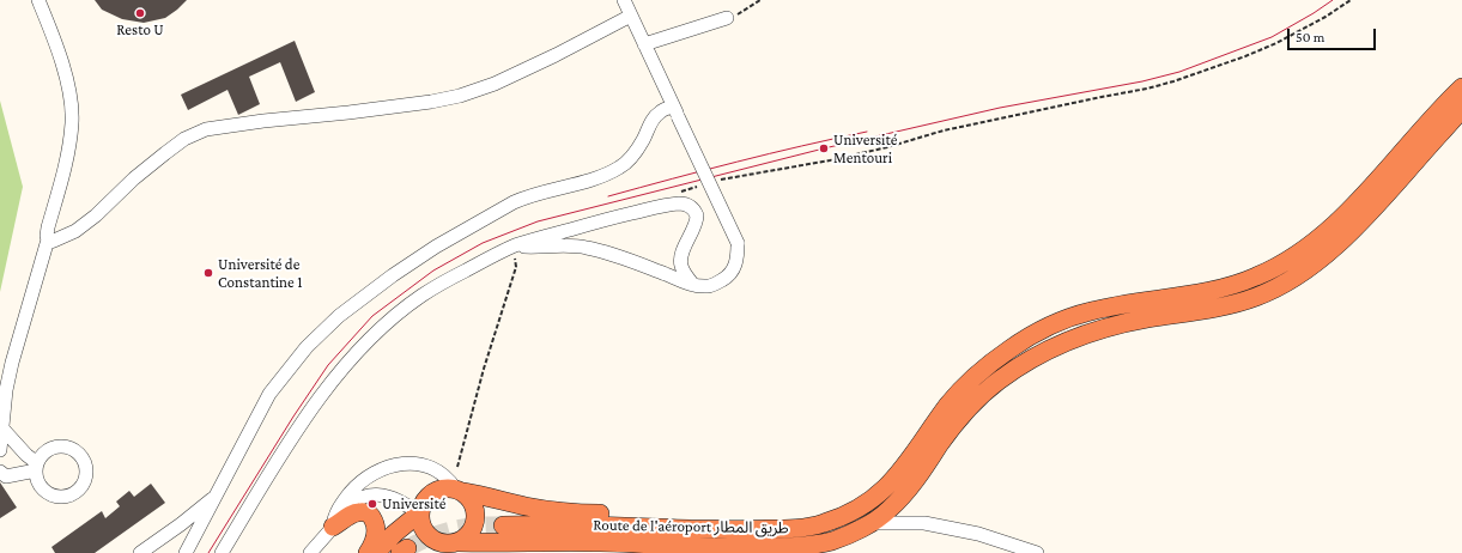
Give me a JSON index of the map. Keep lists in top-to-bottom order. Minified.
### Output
{"streets":{"highway":["Route de l'aéroport طريق المطار"]},"places":["Resto U","Université Mentouri","Université de Constantine 1","Université"],"scale_bar":"50 m"}
